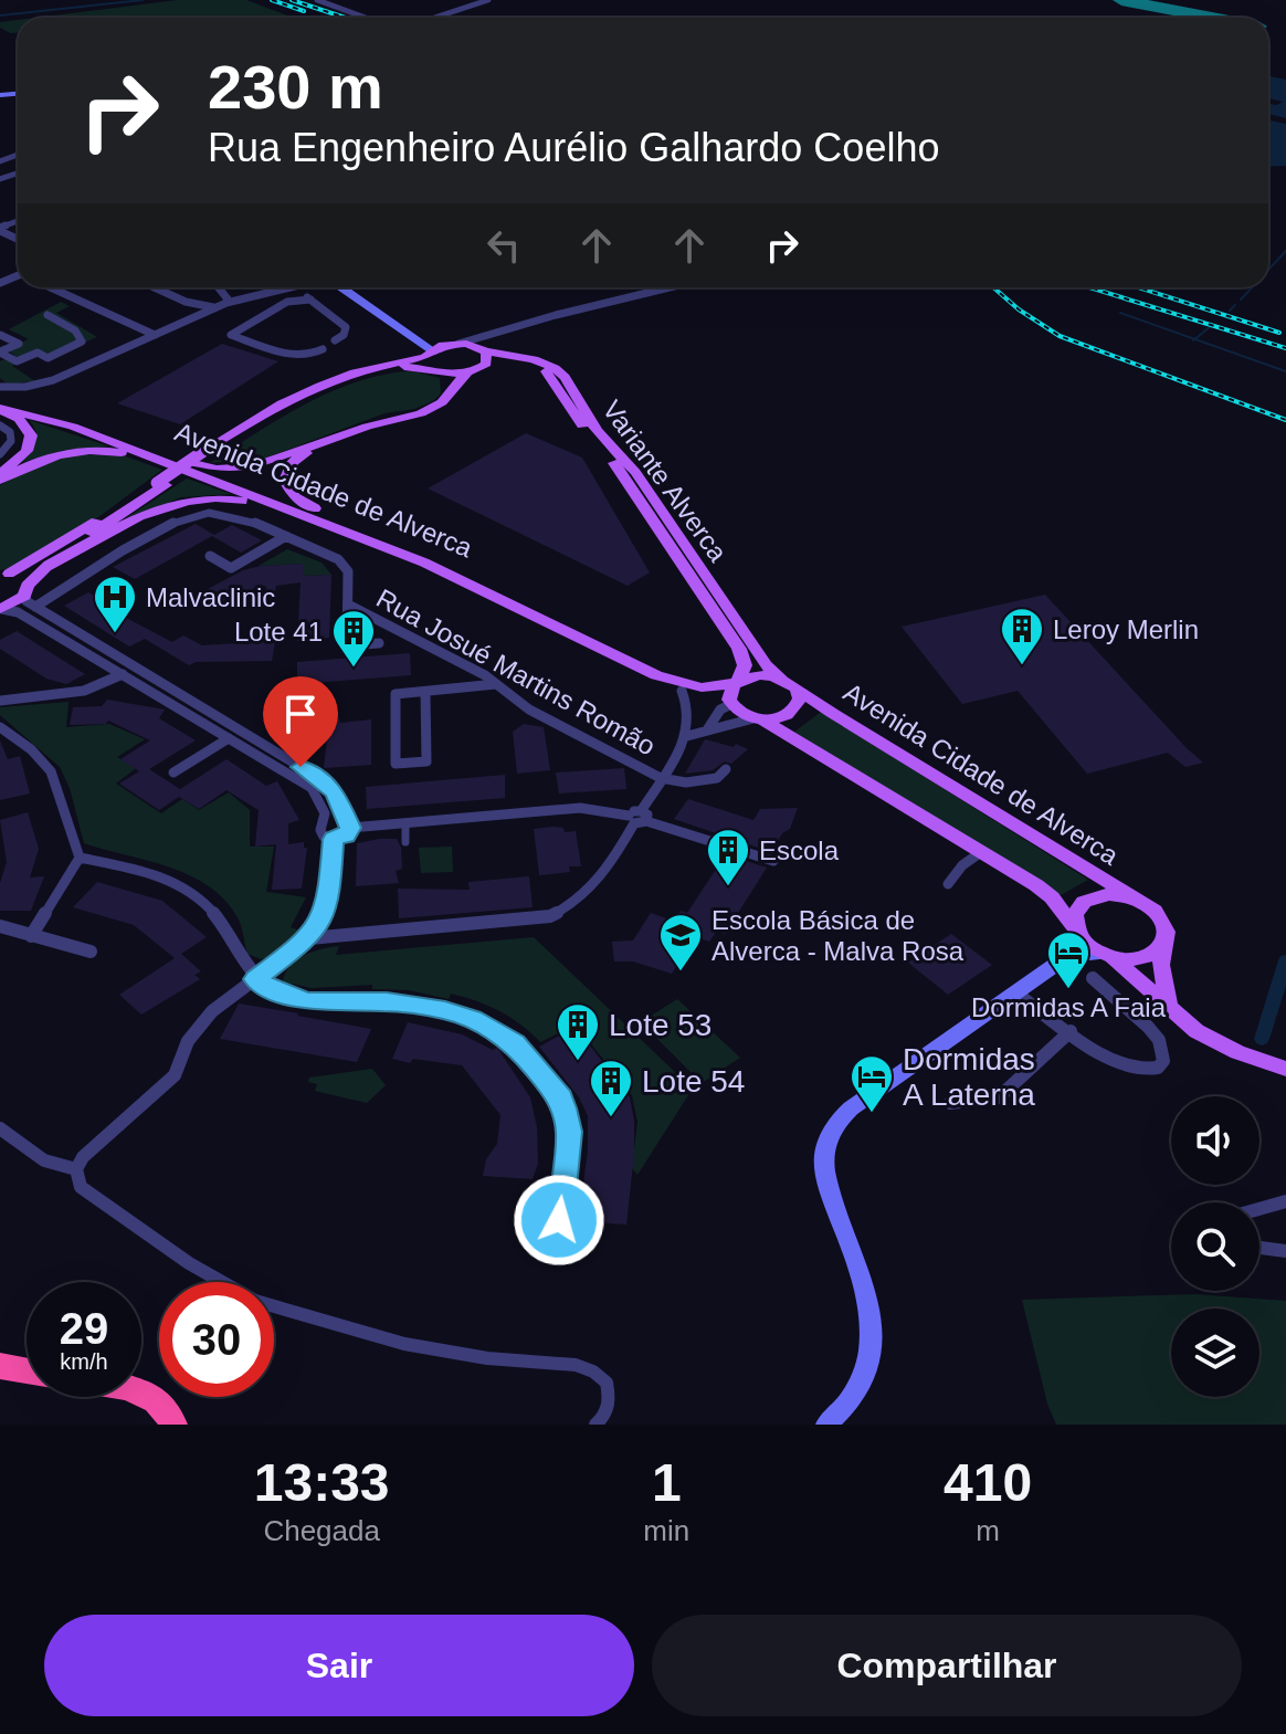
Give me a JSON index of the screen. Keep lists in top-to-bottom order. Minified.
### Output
{"streets":{"main road":["Variante Alverca","Avenida Cidade de Alverca"],"street":["Rua Josué Martins Romão"]},"crossings":[["Variante Alverca","Avenida Cidade de Alverca"]],"places":{"hospital":["Malvaclinic"],"building":["Leroy Merlin","Lote 41","Escola","Lote 53","Lote 54"],"school or university":["Escola Básica de Alverca - Malva Rosa"],"hotel":["Dormidas A Faia","Dormidas A Laterna"]},"page":{"turn":["230 m","Rua Engenheiro Aurélio Galhardo Coelho"],"speed":"29 km/h","limit":"30","eta":["13:33","Chegada","1","min","410","m"],"buttons":["Sair","Compartilhar"]}}
